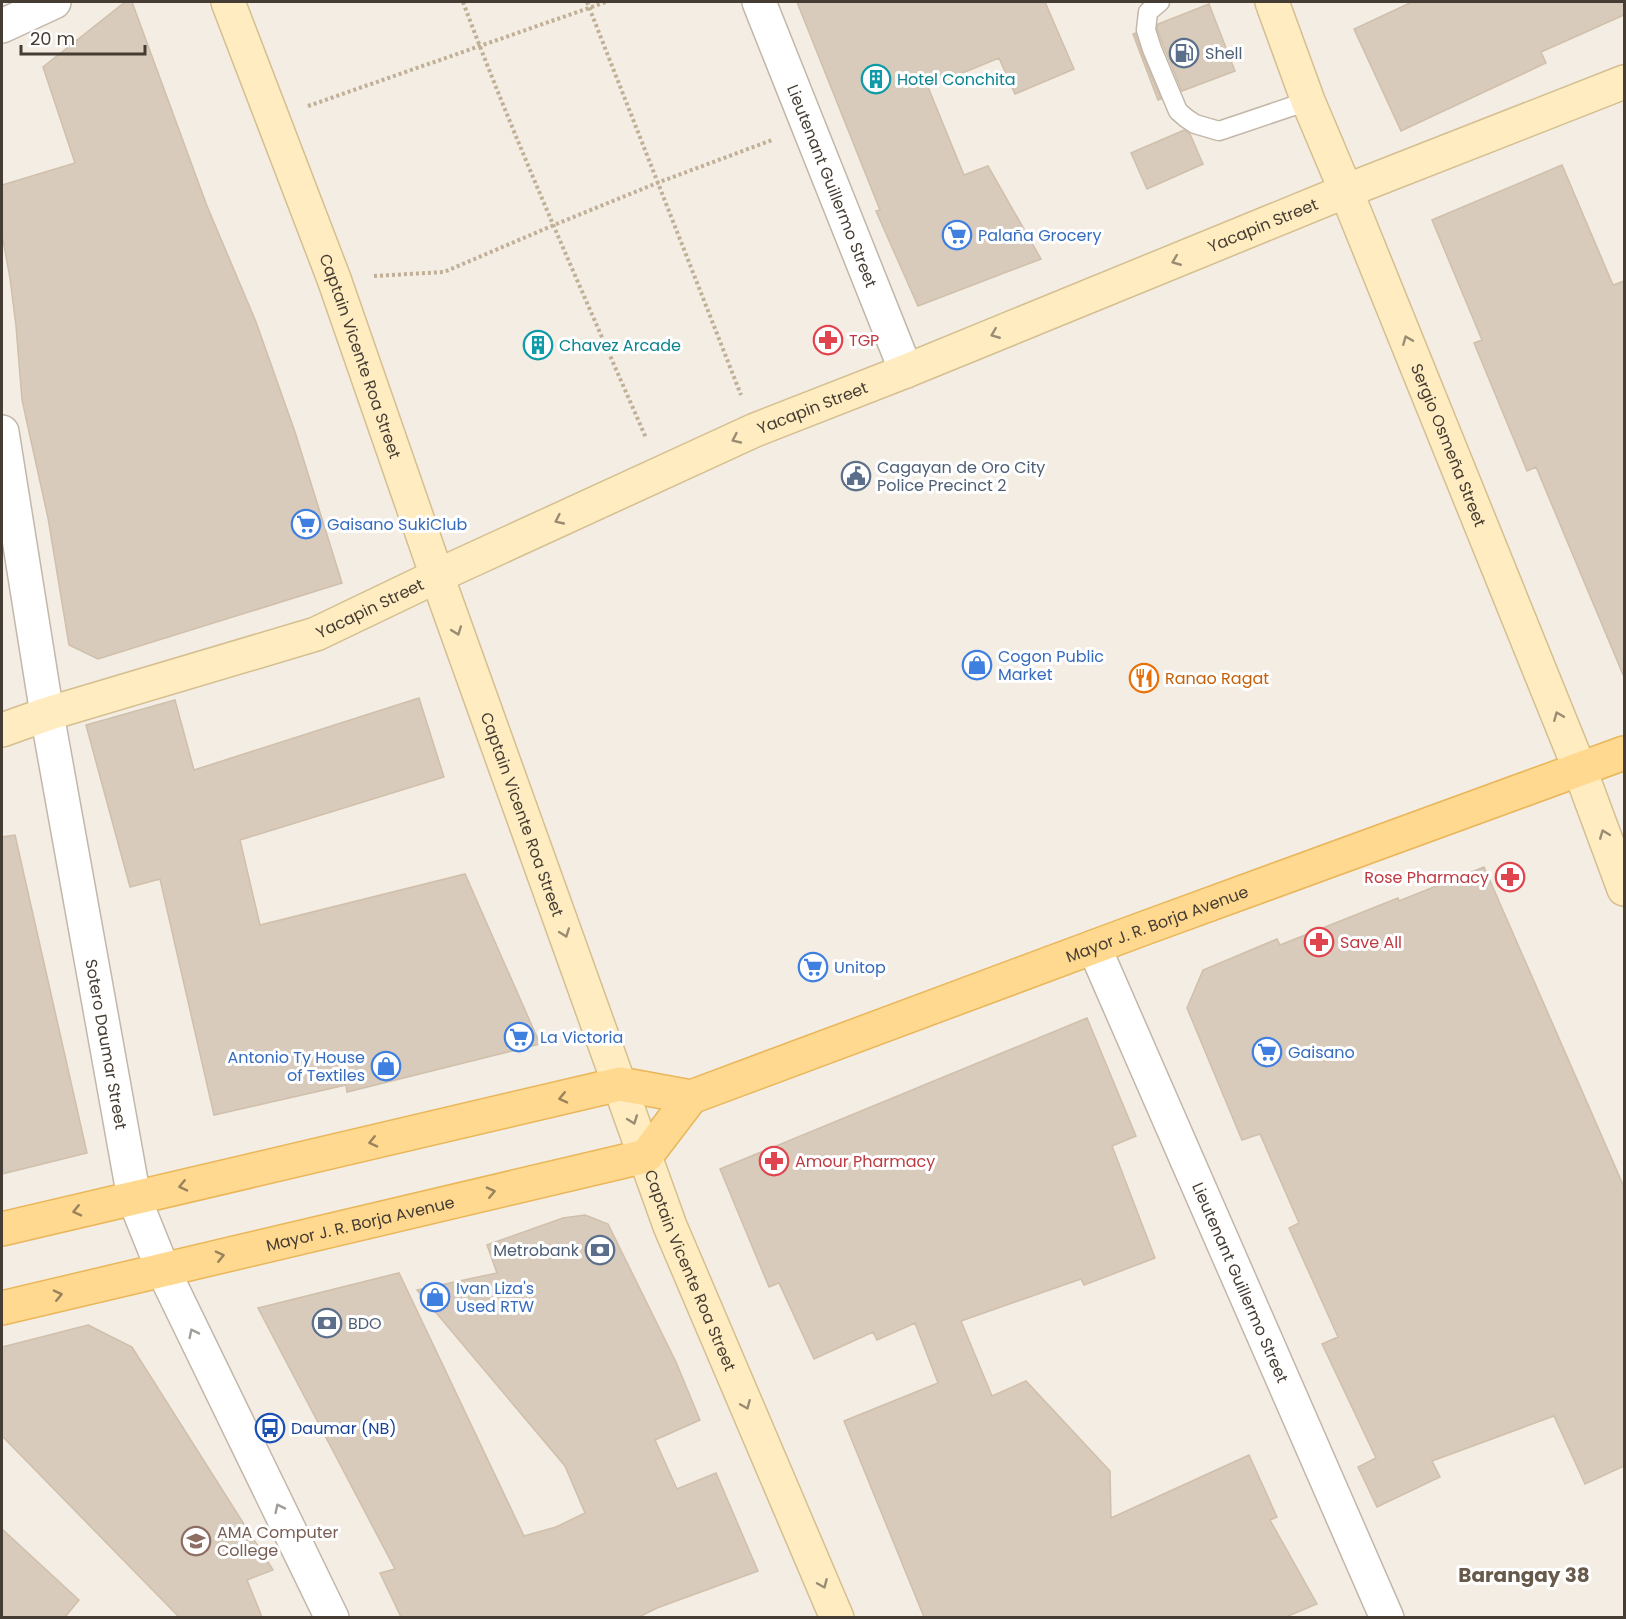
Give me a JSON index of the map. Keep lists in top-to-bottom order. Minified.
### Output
{"streets":{"main road":["Mayor J. R. Borja Avenue"],"street":["Lieutenant Guillermo Street","Yacapin Street","Captain Vicente Roa Street","Sergio Osmeña Street","Sotero Daumar Street"]},"crossings":[["Lieutenant Guillermo Street","Yacapin Street"],["Lieutenant Guillermo Street","Mayor J. R. Borja Avenue"],["Yacapin Street","Captain Vicente Roa Street"],["Yacapin Street","Sergio Osmeña Street"],["Yacapin Street","Sotero Daumar Street"],["Captain Vicente Roa Street","Mayor J. R. Borja Avenue"],["Sergio Osmeña Street","Mayor J. R. Borja Avenue"],["Mayor J. R. Borja Avenue","Sotero Daumar Street"]],"one_way":["Yacapin Street","Captain Vicente Roa Street","Sergio Osmeña Street"],"districts":["Barangay 38"],"places":{"fuel station":["Shell"],"building":["Hotel Conchita","Chavez Arcade"],"supermarket":["Palaña Grocery","Gaisano SukiClub","Unitop","La Victoria","Gaisano"],"pharmacy":["TGP","Rose Pharmacy","Save All","Amour Pharmacy"],"public building":["Cagayan de Oro City Police Precinct 2"],"shop":["Cogon Public Market","Antonio Ty House of Textiles","Ivan Liza's Used RTW"],"restaurant":["Ranao Ragat"],"bank":["Metrobank","BDO"],"bus stop":["Daumar (NB)"],"school or university":["AMA Computer College"]},"scale_bar":"20 m"}
